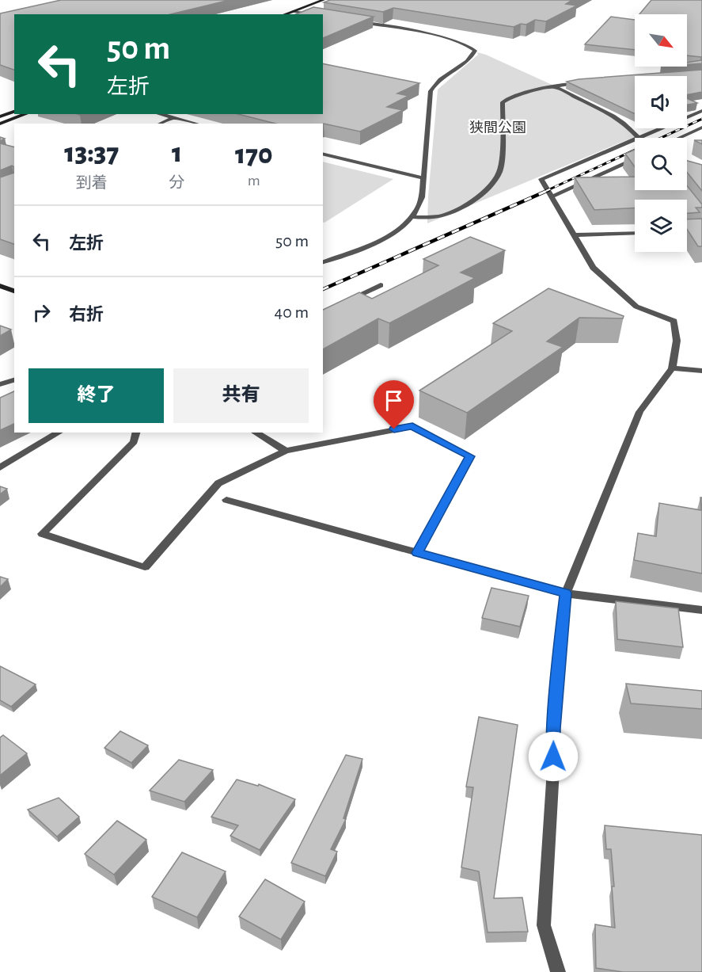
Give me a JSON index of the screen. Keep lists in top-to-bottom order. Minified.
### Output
{"parks":["狭間公園"],"north":"bottom right","page":{"turn":["50 m","左折"],"eta":["13:37","到着","1","分","170","m"],"list":[{"name":"左折","value":"50 m"},{"name":"右折","value":"40 m"}],"buttons":["終了","共有"]}}
